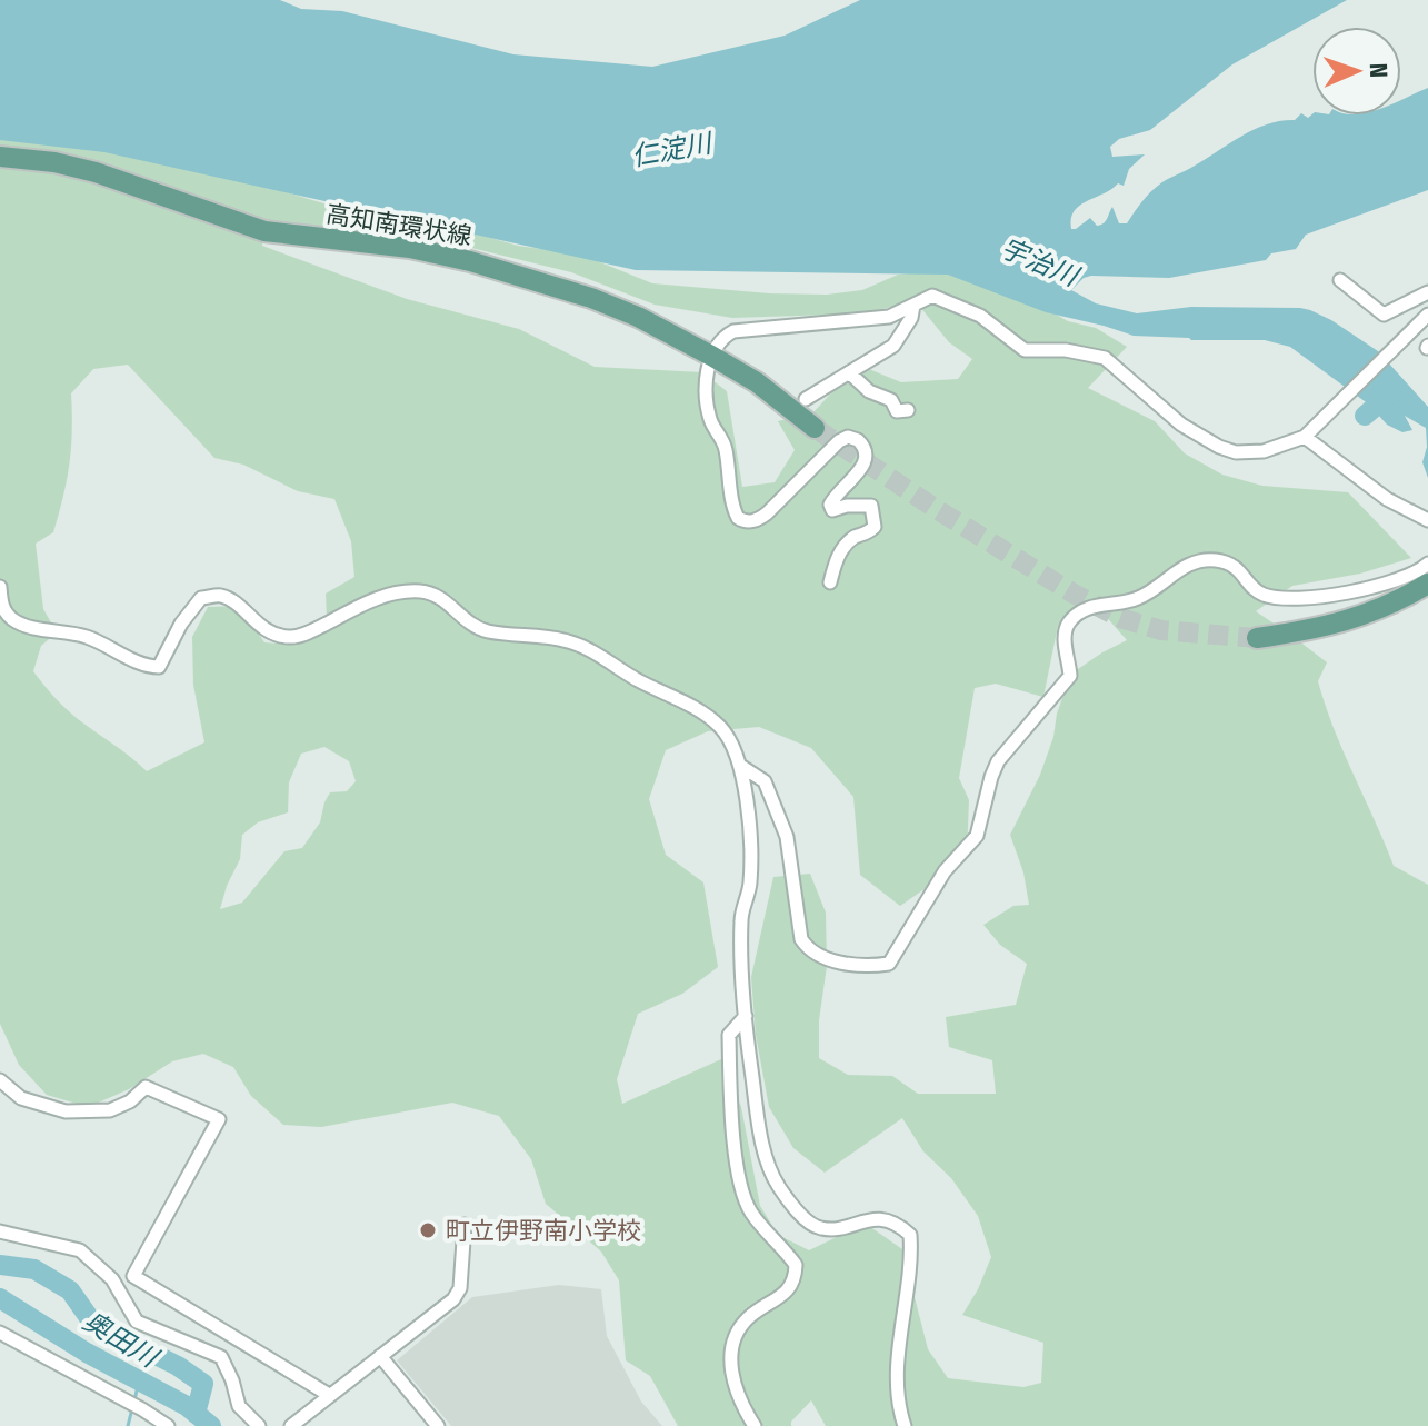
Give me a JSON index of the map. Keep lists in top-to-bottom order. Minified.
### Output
{"streets":{"main road":["高知南環状線"]},"water":["仁淀川","宇治川","奥田川"],"places":["町立伊野南小学校"],"north":"right"}
